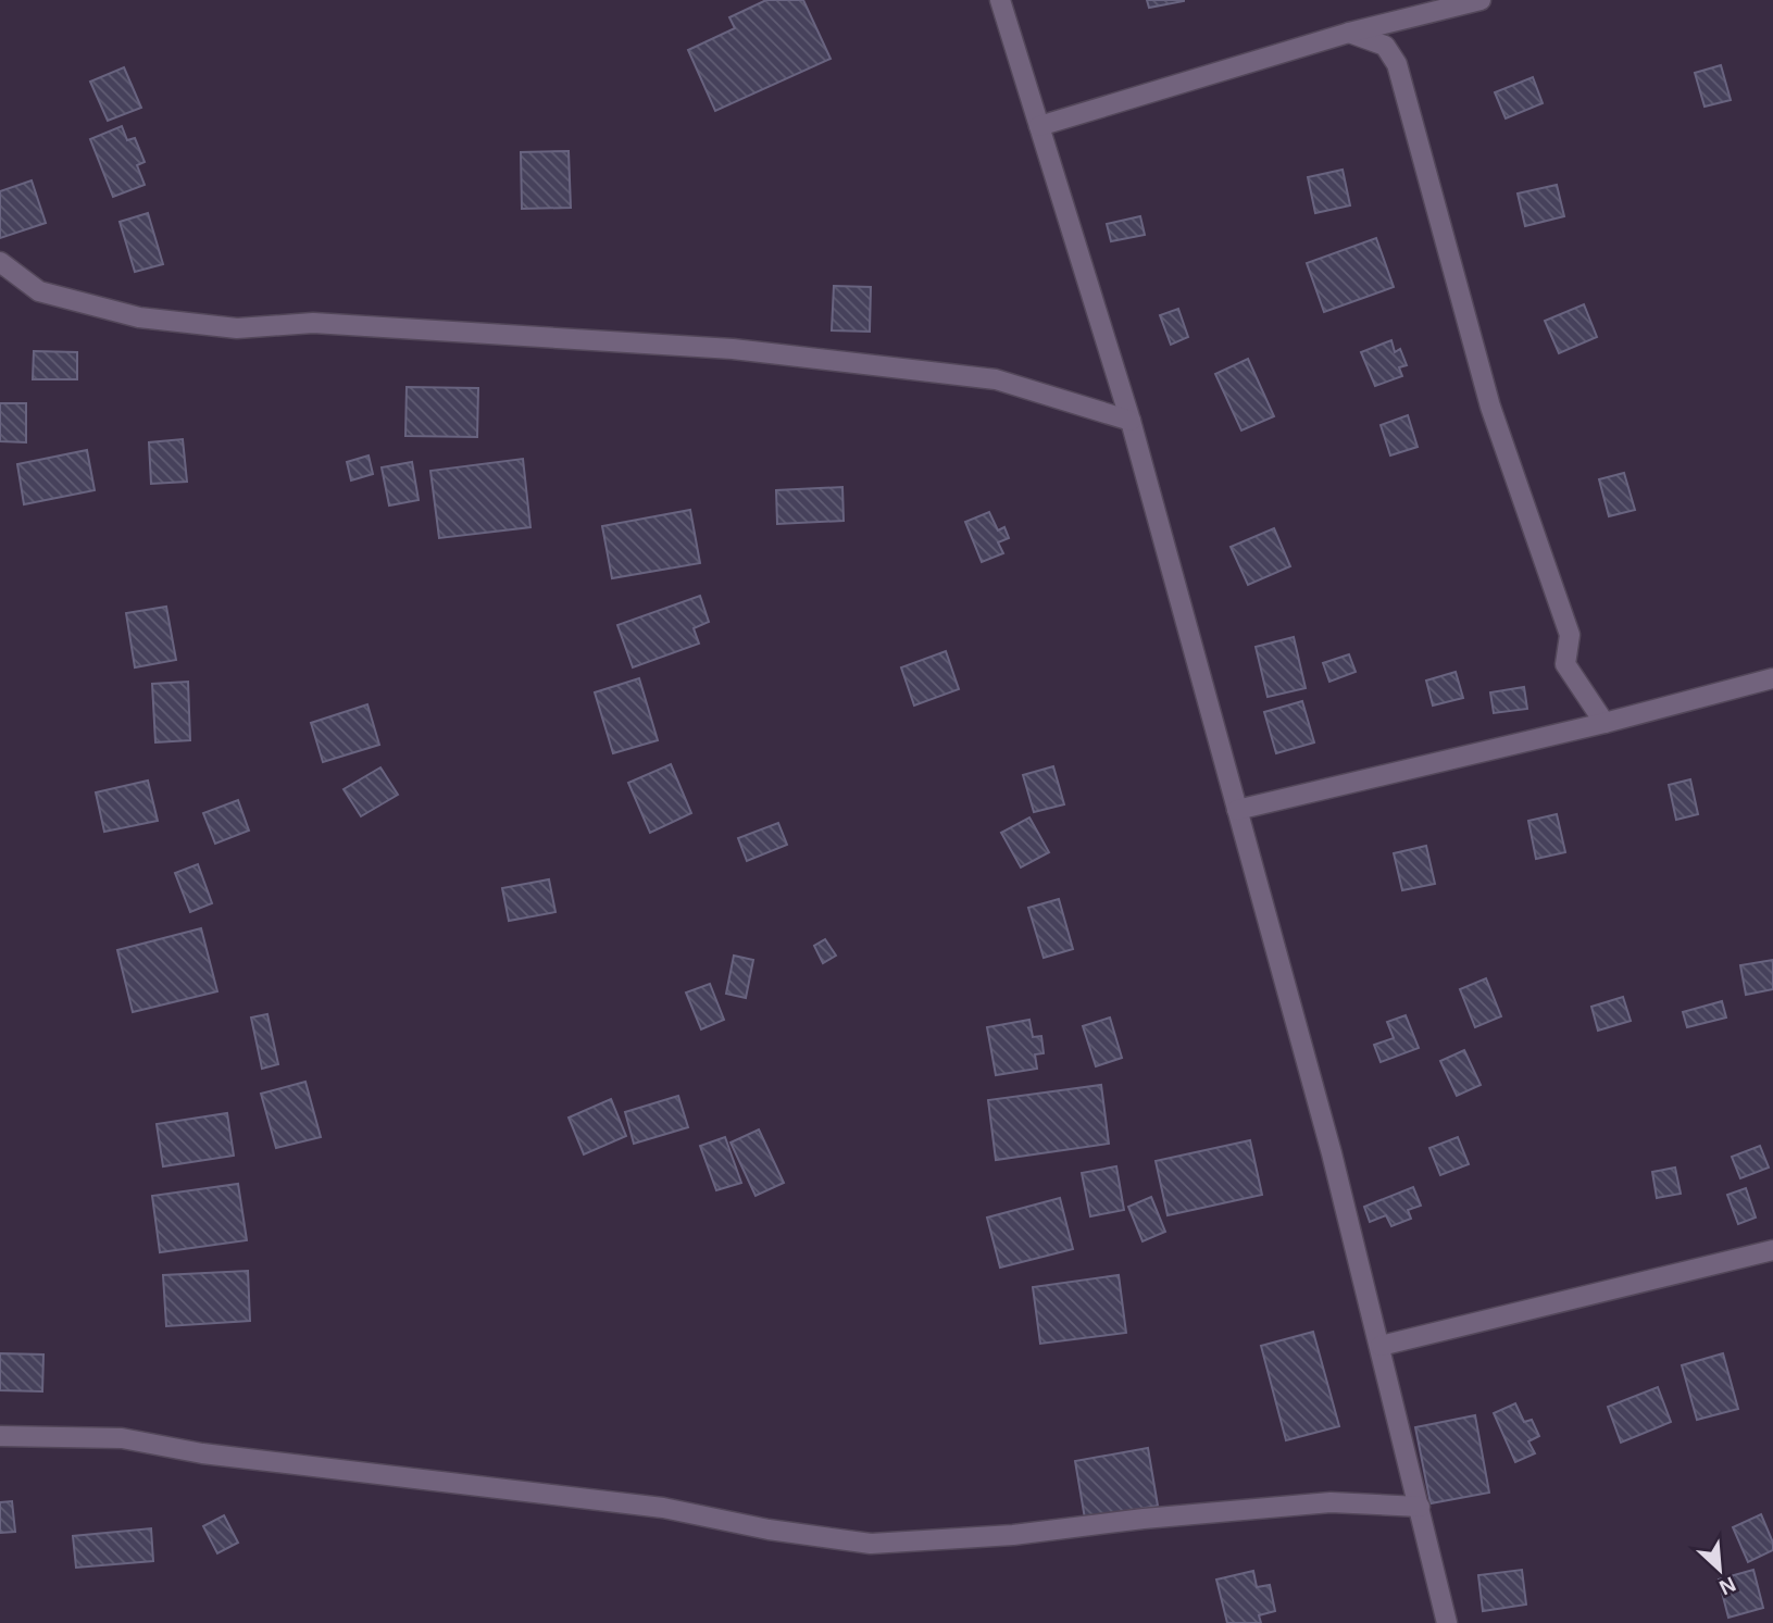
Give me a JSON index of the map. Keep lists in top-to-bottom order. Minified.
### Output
{"north":"bottom right"}
